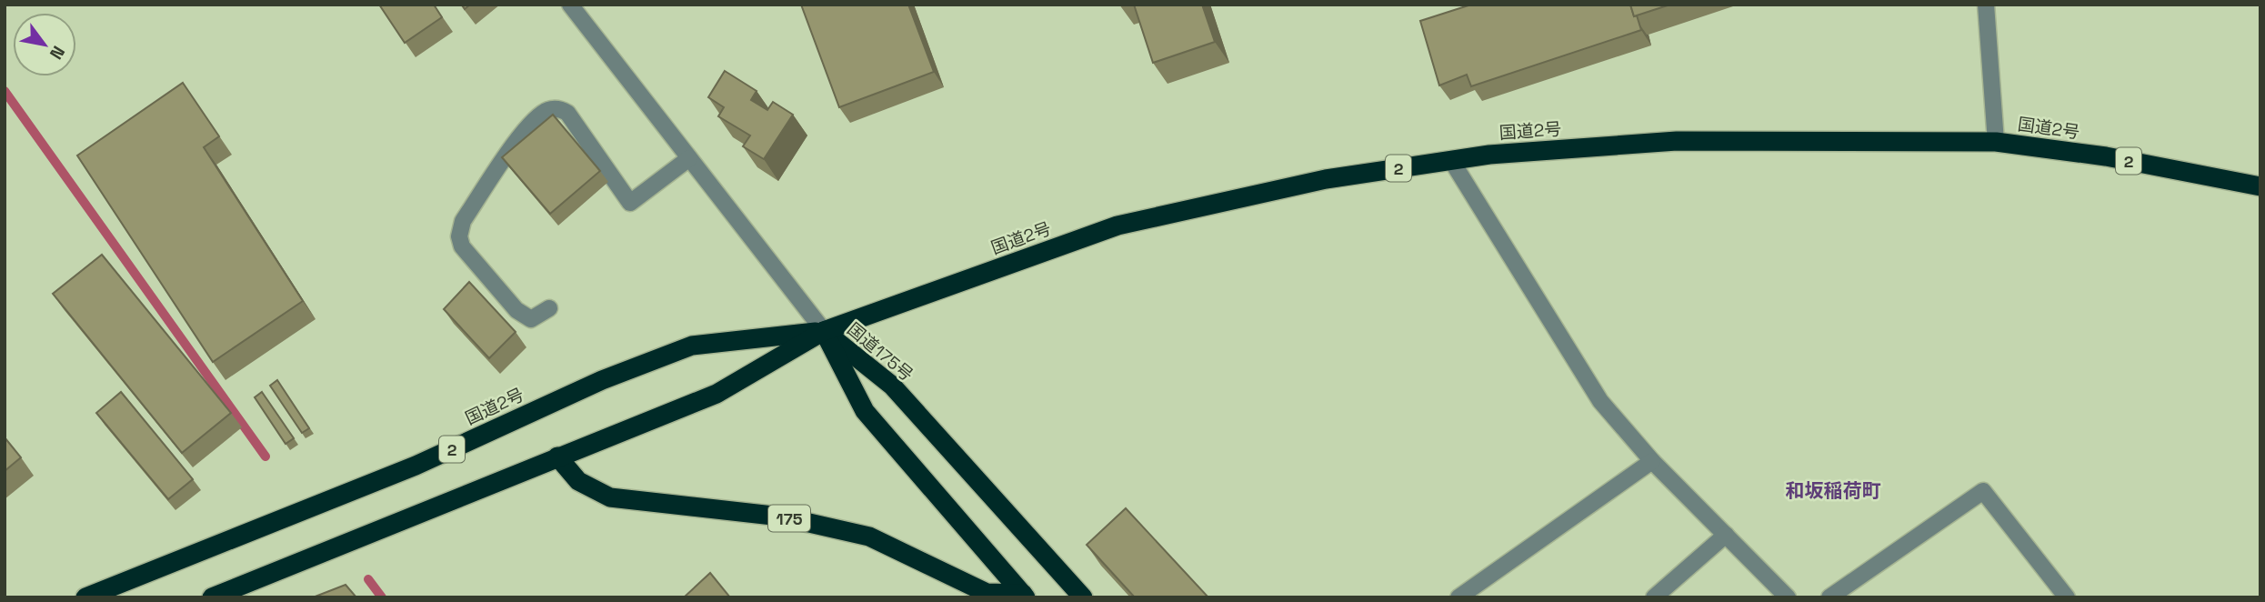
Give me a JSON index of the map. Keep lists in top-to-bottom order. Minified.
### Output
{"streets":{"highway":["国道2号","2","国道175号","175"]},"crossings":[["国道2号","国道175号"],["国道2号","175"],["国道175号","175"]],"districts":["和坂稲荷町"],"north":"bottom right"}
